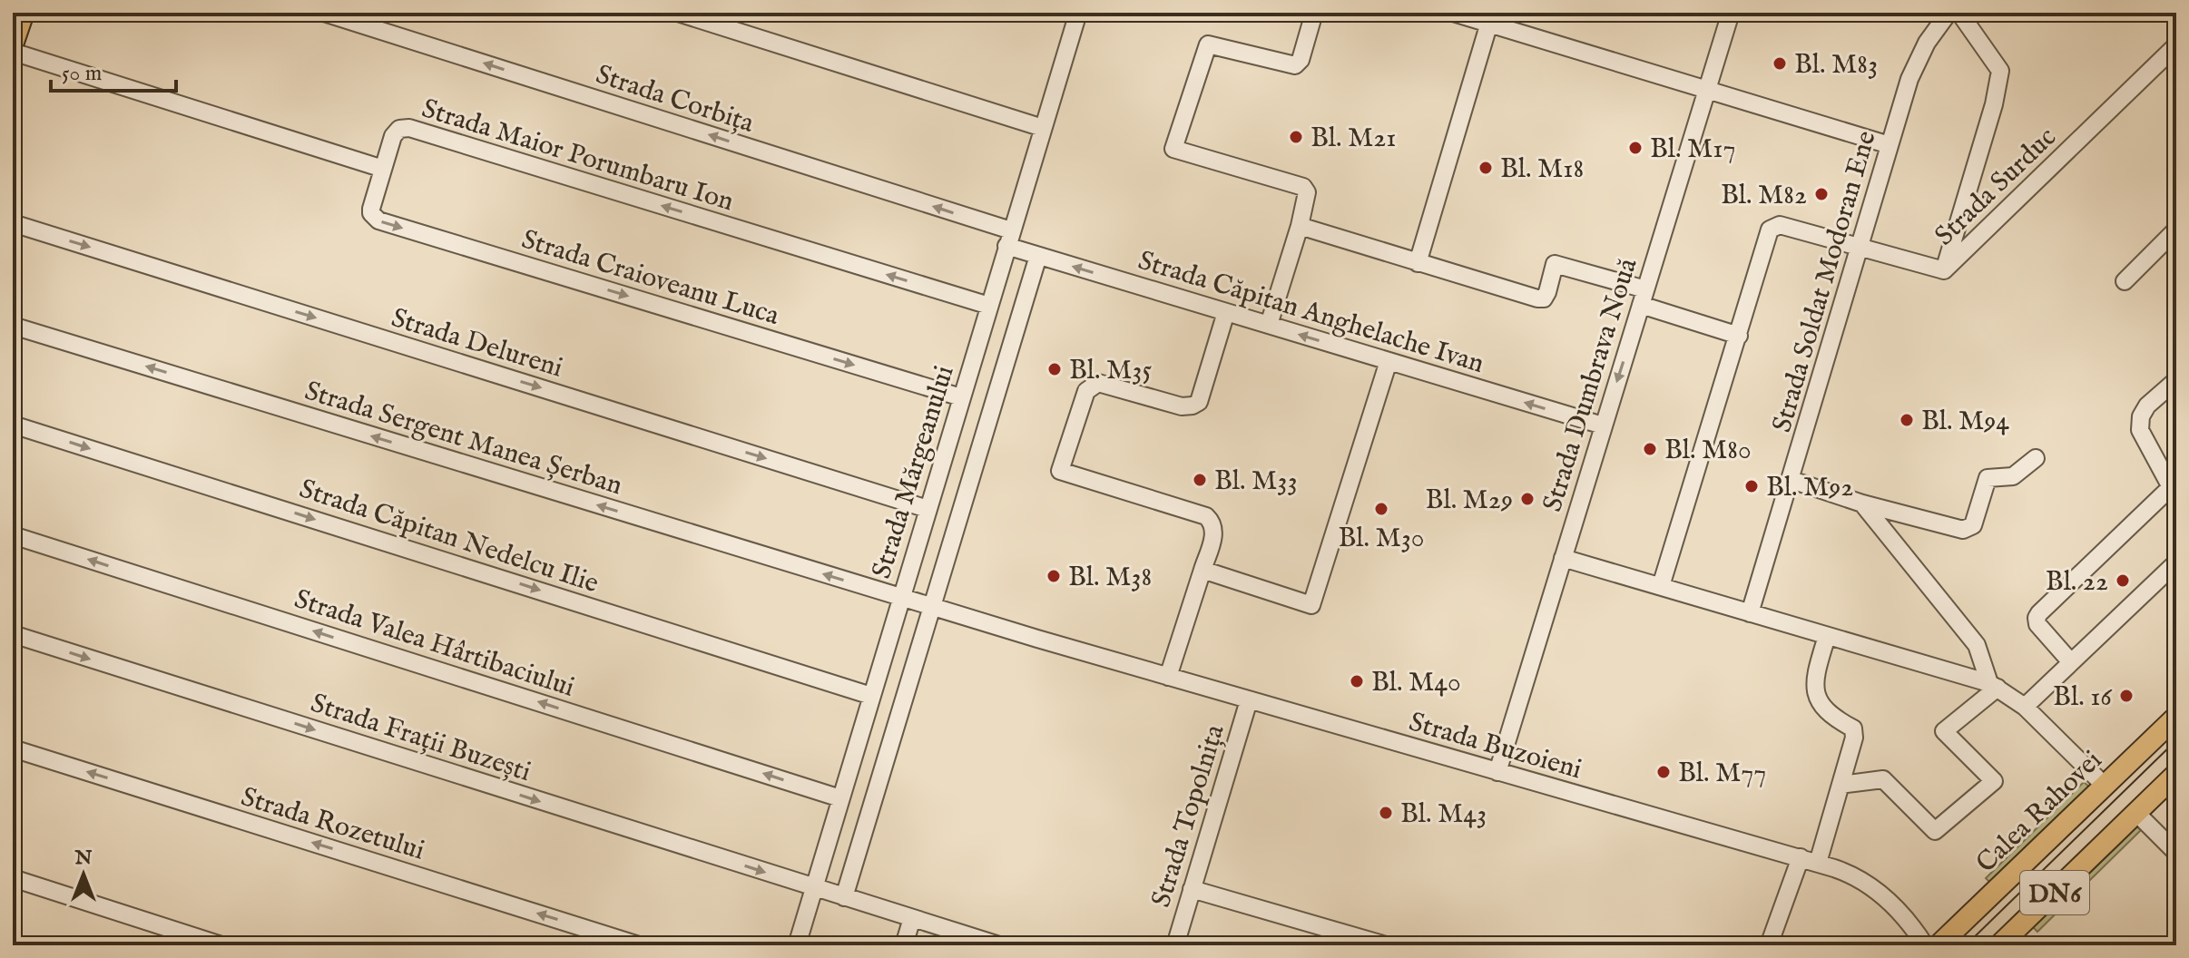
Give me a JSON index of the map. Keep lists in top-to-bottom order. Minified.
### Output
{"streets":{"main road":["Calea Rahovei","DN6"],"street":["Strada Corbița","Strada Maior Porumbaru Ion","Strada Surduc","Strada Craioveanu Luca","Strada Soldat Modoran Ene","Strada Căpitan Anghelache Ivan","Strada Delureni","Strada Dumbrava Nouă","Strada Sergent Manea Șerban","Strada Mărgeanului","Strada Căpitan Nedelcu Ilie","Strada Valea Hârtibaciului","Strada Frații Buzești","Strada Buzoieni","Strada Topolnița","Strada Rozetului"]},"crossings":[["Strada Corbița","Strada Căpitan Anghelache Ivan"],["Strada Corbița","Strada Mărgeanului"],["Strada Maior Porumbaru Ion","Strada Craioveanu Luca"],["Strada Maior Porumbaru Ion","Strada Mărgeanului"],["Strada Surduc","Strada Soldat Modoran Ene"],["Strada Craioveanu Luca","Strada Mărgeanului"],["Strada Căpitan Anghelache Ivan","Strada Dumbrava Nouă"],["Strada Căpitan Anghelache Ivan","Strada Mărgeanului"],["Strada Delureni","Strada Mărgeanului"],["Strada Dumbrava Nouă","Strada Buzoieni"],["Strada Sergent Manea Șerban","Strada Mărgeanului"],["Strada Sergent Manea Șerban","Strada Buzoieni"],["Strada Mărgeanului","Strada Căpitan Nedelcu Ilie"],["Strada Mărgeanului","Strada Valea Hârtibaciului"],["Strada Mărgeanului","Strada Frații Buzești"],["Strada Mărgeanului","Strada Buzoieni"],["Strada Buzoieni","Strada Topolnița"]],"one_way":["Strada Maior Porumbaru Ion","Strada Craioveanu Luca","Strada Căpitan Anghelache Ivan","Strada Delureni","Strada Sergent Manea Șerban","Strada Căpitan Nedelcu Ilie","Strada Valea Hârtibaciului","Strada Frații Buzești"],"places":["Bl. M83","Bl. M21","Bl. M17","Bl. M18","Bl. M82","Bl. M35","Bl. M94","Bl. M80","Bl. M33","Bl. M92","Bl. M29","Bl. M30","Bl. M38","Bl. 22","Bl. M40","Bl. 16","Bl. M77","Bl. M43"],"scale_bar":"50 m","north":"top"}
